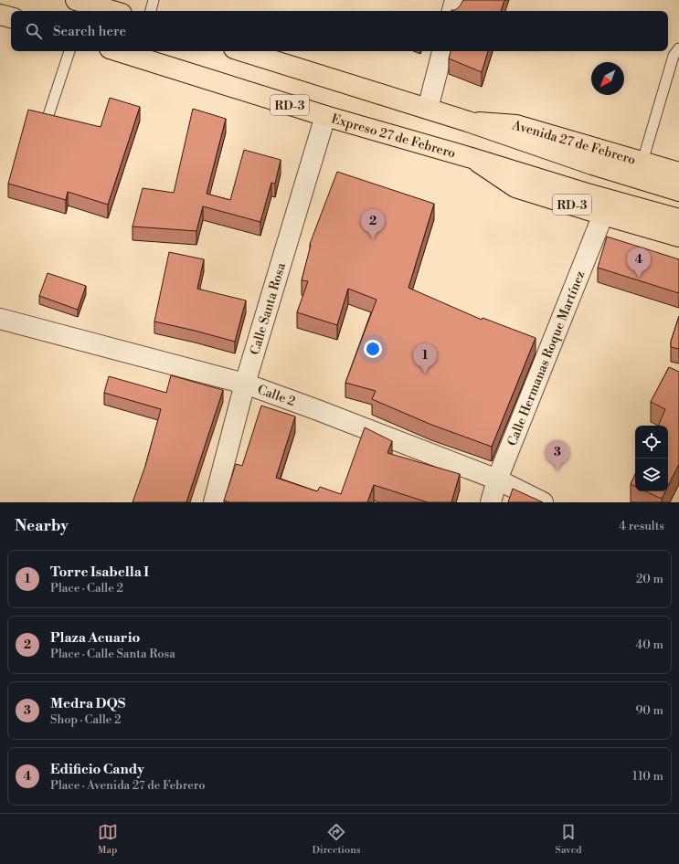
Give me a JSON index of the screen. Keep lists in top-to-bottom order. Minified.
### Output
{"streets":{"main road":["RD-3","Expreso 27 de Febrero","Avenida 27 de Febrero"],"street":["Calle Santa Rosa","Calle Hermanas Roque Martínez","Calle 2"]},"crossings":[["RD-3","Expreso 27 de Febrero"],["RD-3","Calle Hermanas Roque Martínez"],["Expreso 27 de Febrero","Calle Santa Rosa"],["Calle Santa Rosa","Calle 2"],["Calle Hermanas Roque Martínez","Calle 2"]],"north":"bottom left","page":{"search":"Search here","pins":["2","4","1","3"],"heading":["Nearby","4 results"],"list":[{"mark":"1","name":"Torre Isabella I","note":"Place · Calle 2","value":"20 m"},{"mark":"2","name":"Plaza Acuario","note":"Place · Calle Santa Rosa","value":"40 m"},{"mark":"3","name":"Medra DQS","note":"Shop · Calle 2","value":"90 m"},{"mark":"4","name":"Edificio Candy","note":"Place · Avenida 27 de Febrero","value":"110 m"}],"nav":["Map","Directions","Saved"]}}
